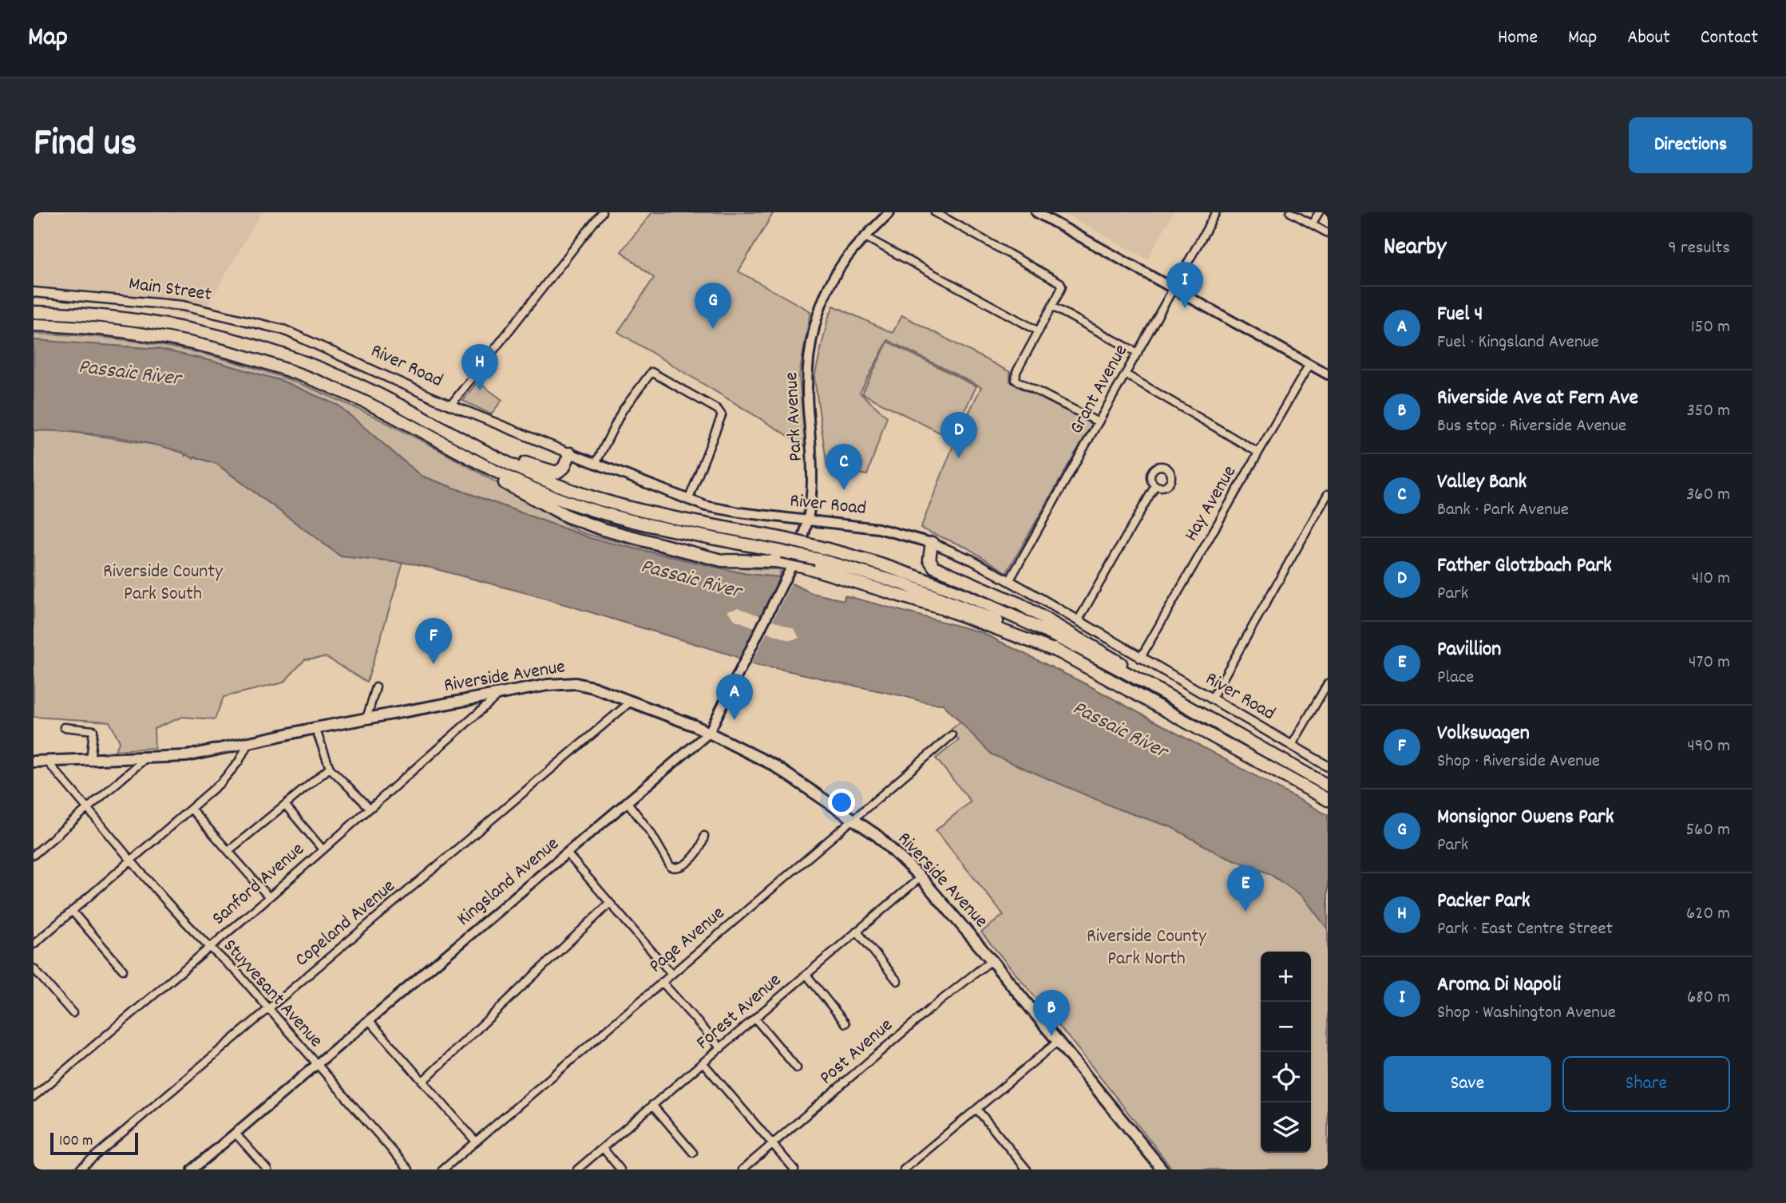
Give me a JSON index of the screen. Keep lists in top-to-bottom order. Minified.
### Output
{"streets":{"main road":["River Road","Park Avenue","Riverside Avenue","Kingsland Avenue"],"street":["Main Street","Grant Avenue","Hay Avenue","Sanford Avenue","Copeland Avenue","Page Avenue","Stuyvesant Avenue","Forest Avenue","Post Avenue"]},"crossings":[["Main Street","River Road"],["River Road","Grant Avenue"],["River Road","Park Avenue"],["River Road","Hay Avenue"],["Park Avenue","Kingsland Avenue"],["Riverside Avenue","Kingsland Avenue"],["Riverside Avenue","Sanford Avenue"],["Riverside Avenue","Copeland Avenue"],["Riverside Avenue","Page Avenue"],["Riverside Avenue","Stuyvesant Avenue"],["Riverside Avenue","Forest Avenue"],["Riverside Avenue","Post Avenue"],["Kingsland Avenue","Stuyvesant Avenue"],["Sanford Avenue","Stuyvesant Avenue"],["Copeland Avenue","Stuyvesant Avenue"]],"water":["Passaic River"],"parks":["Riverside County Park South","Riverside County Park North"],"scale_bar":"100 m","page":{"header":"Map","nav":["Home","Map","About","Contact"],"title":"Find us","buttons":["Directions",["Save","Share"]],"heading":["Nearby","9 results"],"pins":["I","G","H","D","C","F","A","E","B"],"list":[{"mark":"A","name":"Fuel 4","note":"Fuel · Kingsland Avenue","value":"150 m"},{"mark":"B","name":"Riverside Ave at Fern Ave","note":"Bus stop · Riverside Avenue","value":"350 m"},{"mark":"C","name":"Valley Bank","note":"Bank · Park Avenue","value":"360 m"},{"mark":"D","name":"Father Glotzbach Park","note":"Park","value":"410 m"},{"mark":"E","name":"Pavillion","note":"Place","value":"470 m"},{"mark":"F","name":"Volkswagen","note":"Shop · Riverside Avenue","value":"490 m"},{"mark":"G","name":"Monsignor Owens Park","note":"Park","value":"560 m"},{"mark":"H","name":"Packer Park","note":"Park · East Centre Street","value":"620 m"},{"mark":"I","name":"Aroma Di Napoli","note":"Shop · Washington Avenue","value":"680 m"}],"map_buttons":["+","−"],"scale":"100 m"}}
